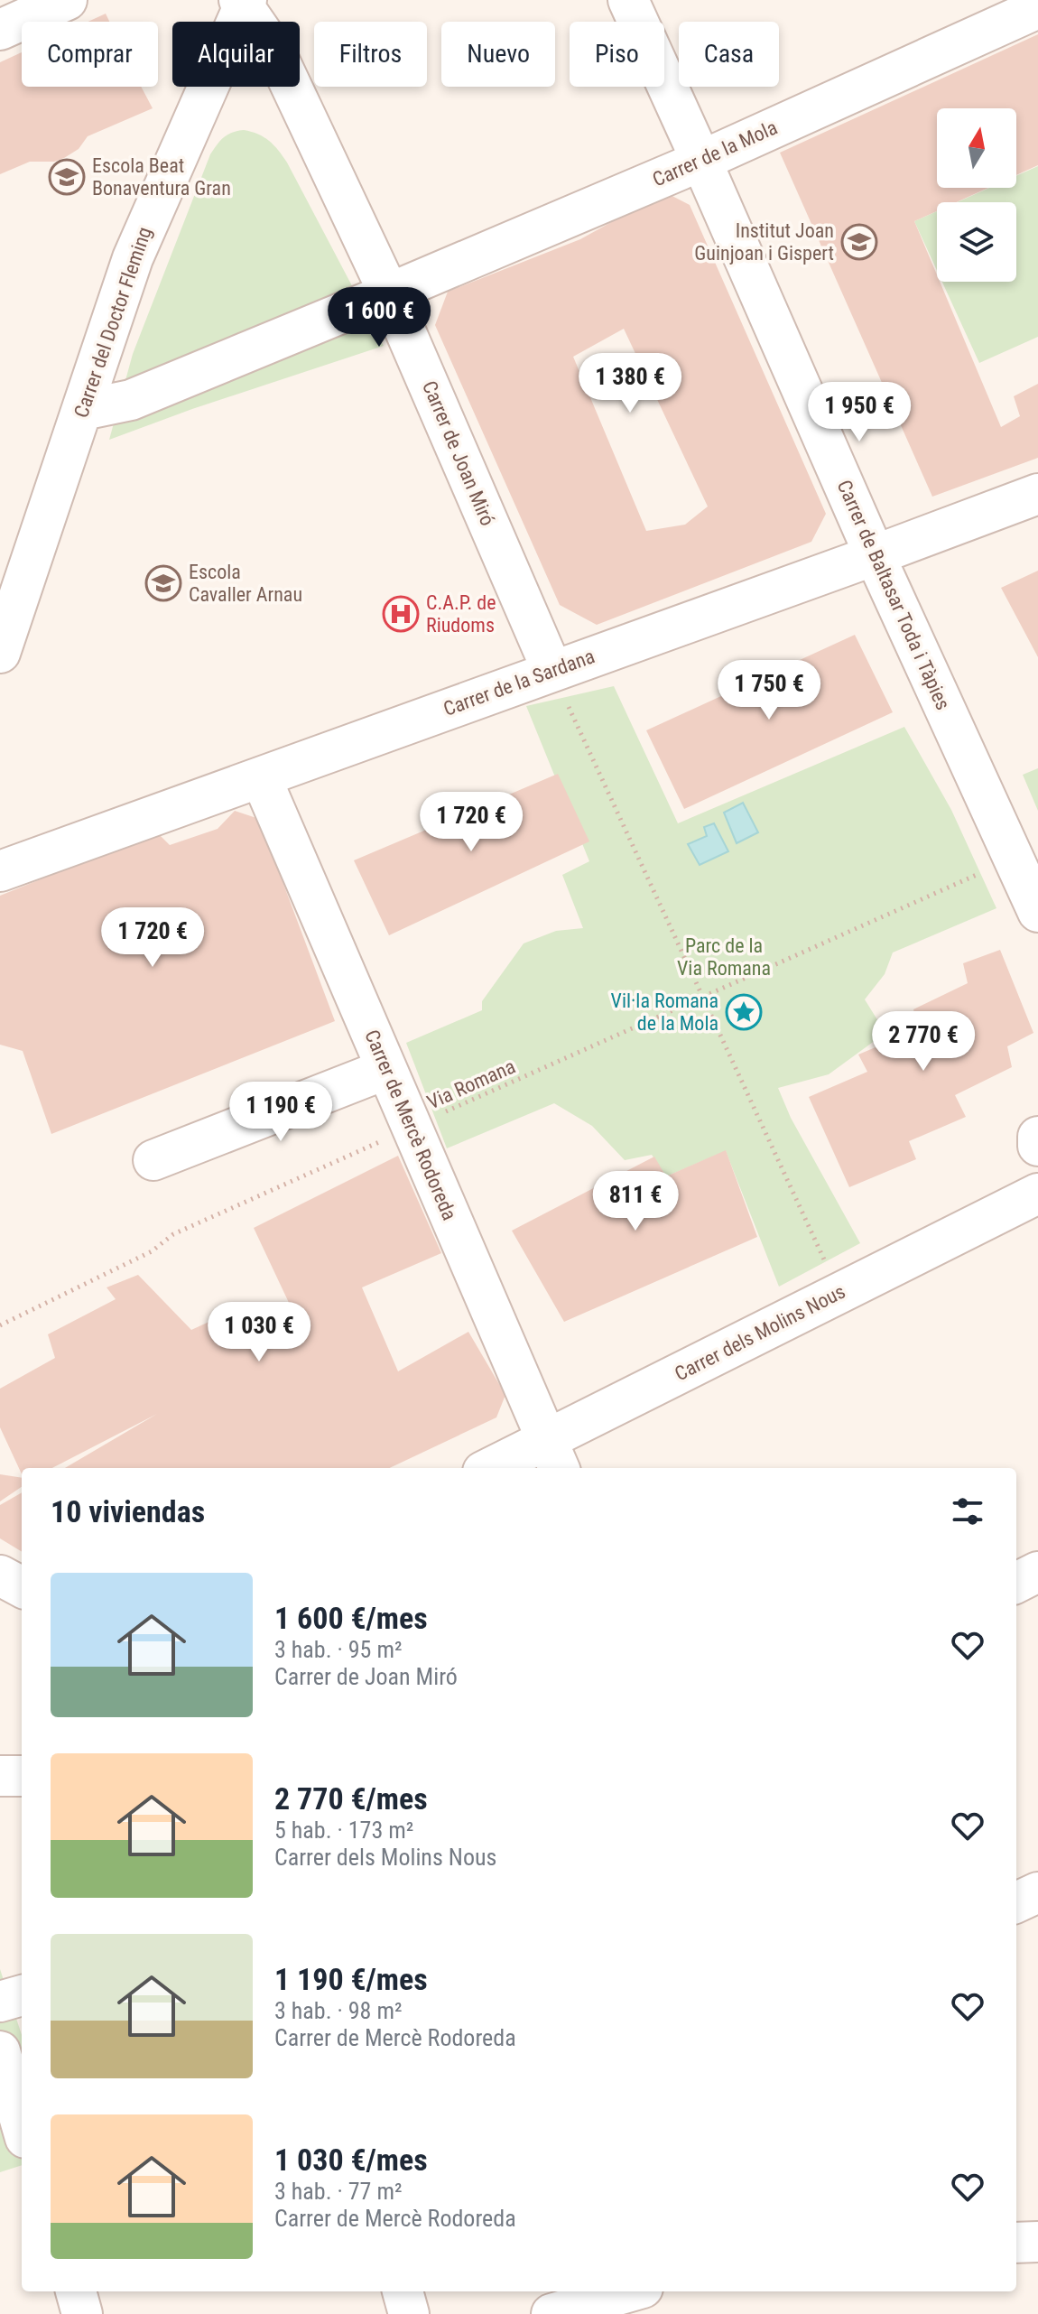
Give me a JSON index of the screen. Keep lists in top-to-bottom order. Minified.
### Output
{"streets":{"street":["Carrer de la Mola","Carrer del Doctor Fleming","Carrer de Joan Miró","Carrer de Baltasar Toda i Tàpies","Carrer de la Sardana","Carrer de Mercè Rodoreda","Carrer dels Molins Nous"],"path":["Via Romana"]},"crossings":[["Carrer de la Mola","Carrer del Doctor Fleming"],["Carrer de la Mola","Carrer de Joan Miró"],["Carrer de la Mola","Carrer de Baltasar Toda i Tàpies"],["Carrer del Doctor Fleming","Carrer de Joan Miró"],["Carrer de Joan Miró","Carrer de la Sardana"],["Carrer de Baltasar Toda i Tàpies","Carrer de la Sardana"],["Carrer de Baltasar Toda i Tàpies","Via Romana"],["Carrer de la Sardana","Carrer de Mercè Rodoreda"],["Via Romana","Carrer de Mercè Rodoreda"],["Carrer de Mercè Rodoreda","Carrer dels Molins Nous"]],"parks":["Parc de la Via Romana"],"places":{"school or university":["Escola Beat Bonaventura Gran","Institut Joan Guinjoan i Gispert","Escola Cavaller Arnau"],"hospital":["C.A.P. de Riudoms"],"place":["Vil·la Romana de la Mola"]},"north":"top","page":{"chip":["Comprar","Alquilar","Filtros","Nuevo","Piso","Casa"],"price":["1 600 €","1 380 €","1 950 €","1 750 €","1 720 €","1 720 €","2 770 €","1 190 €","811 €","1 030 €"],"heading":"10 viviendas","list":[{"name":"1 600 €/mes","note":"3 hab. · 95 m² · Carrer de Joan Miró"},{"name":"2 770 €/mes","note":"5 hab. · 173 m² · Carrer dels Molins Nous"},{"name":"1 190 €/mes","note":"3 hab. · 98 m² · Carrer de Mercè Rodoreda"},{"name":"1 030 €/mes","note":"3 hab. · 77 m² · Carrer de Mercè Rodoreda"}]}}
